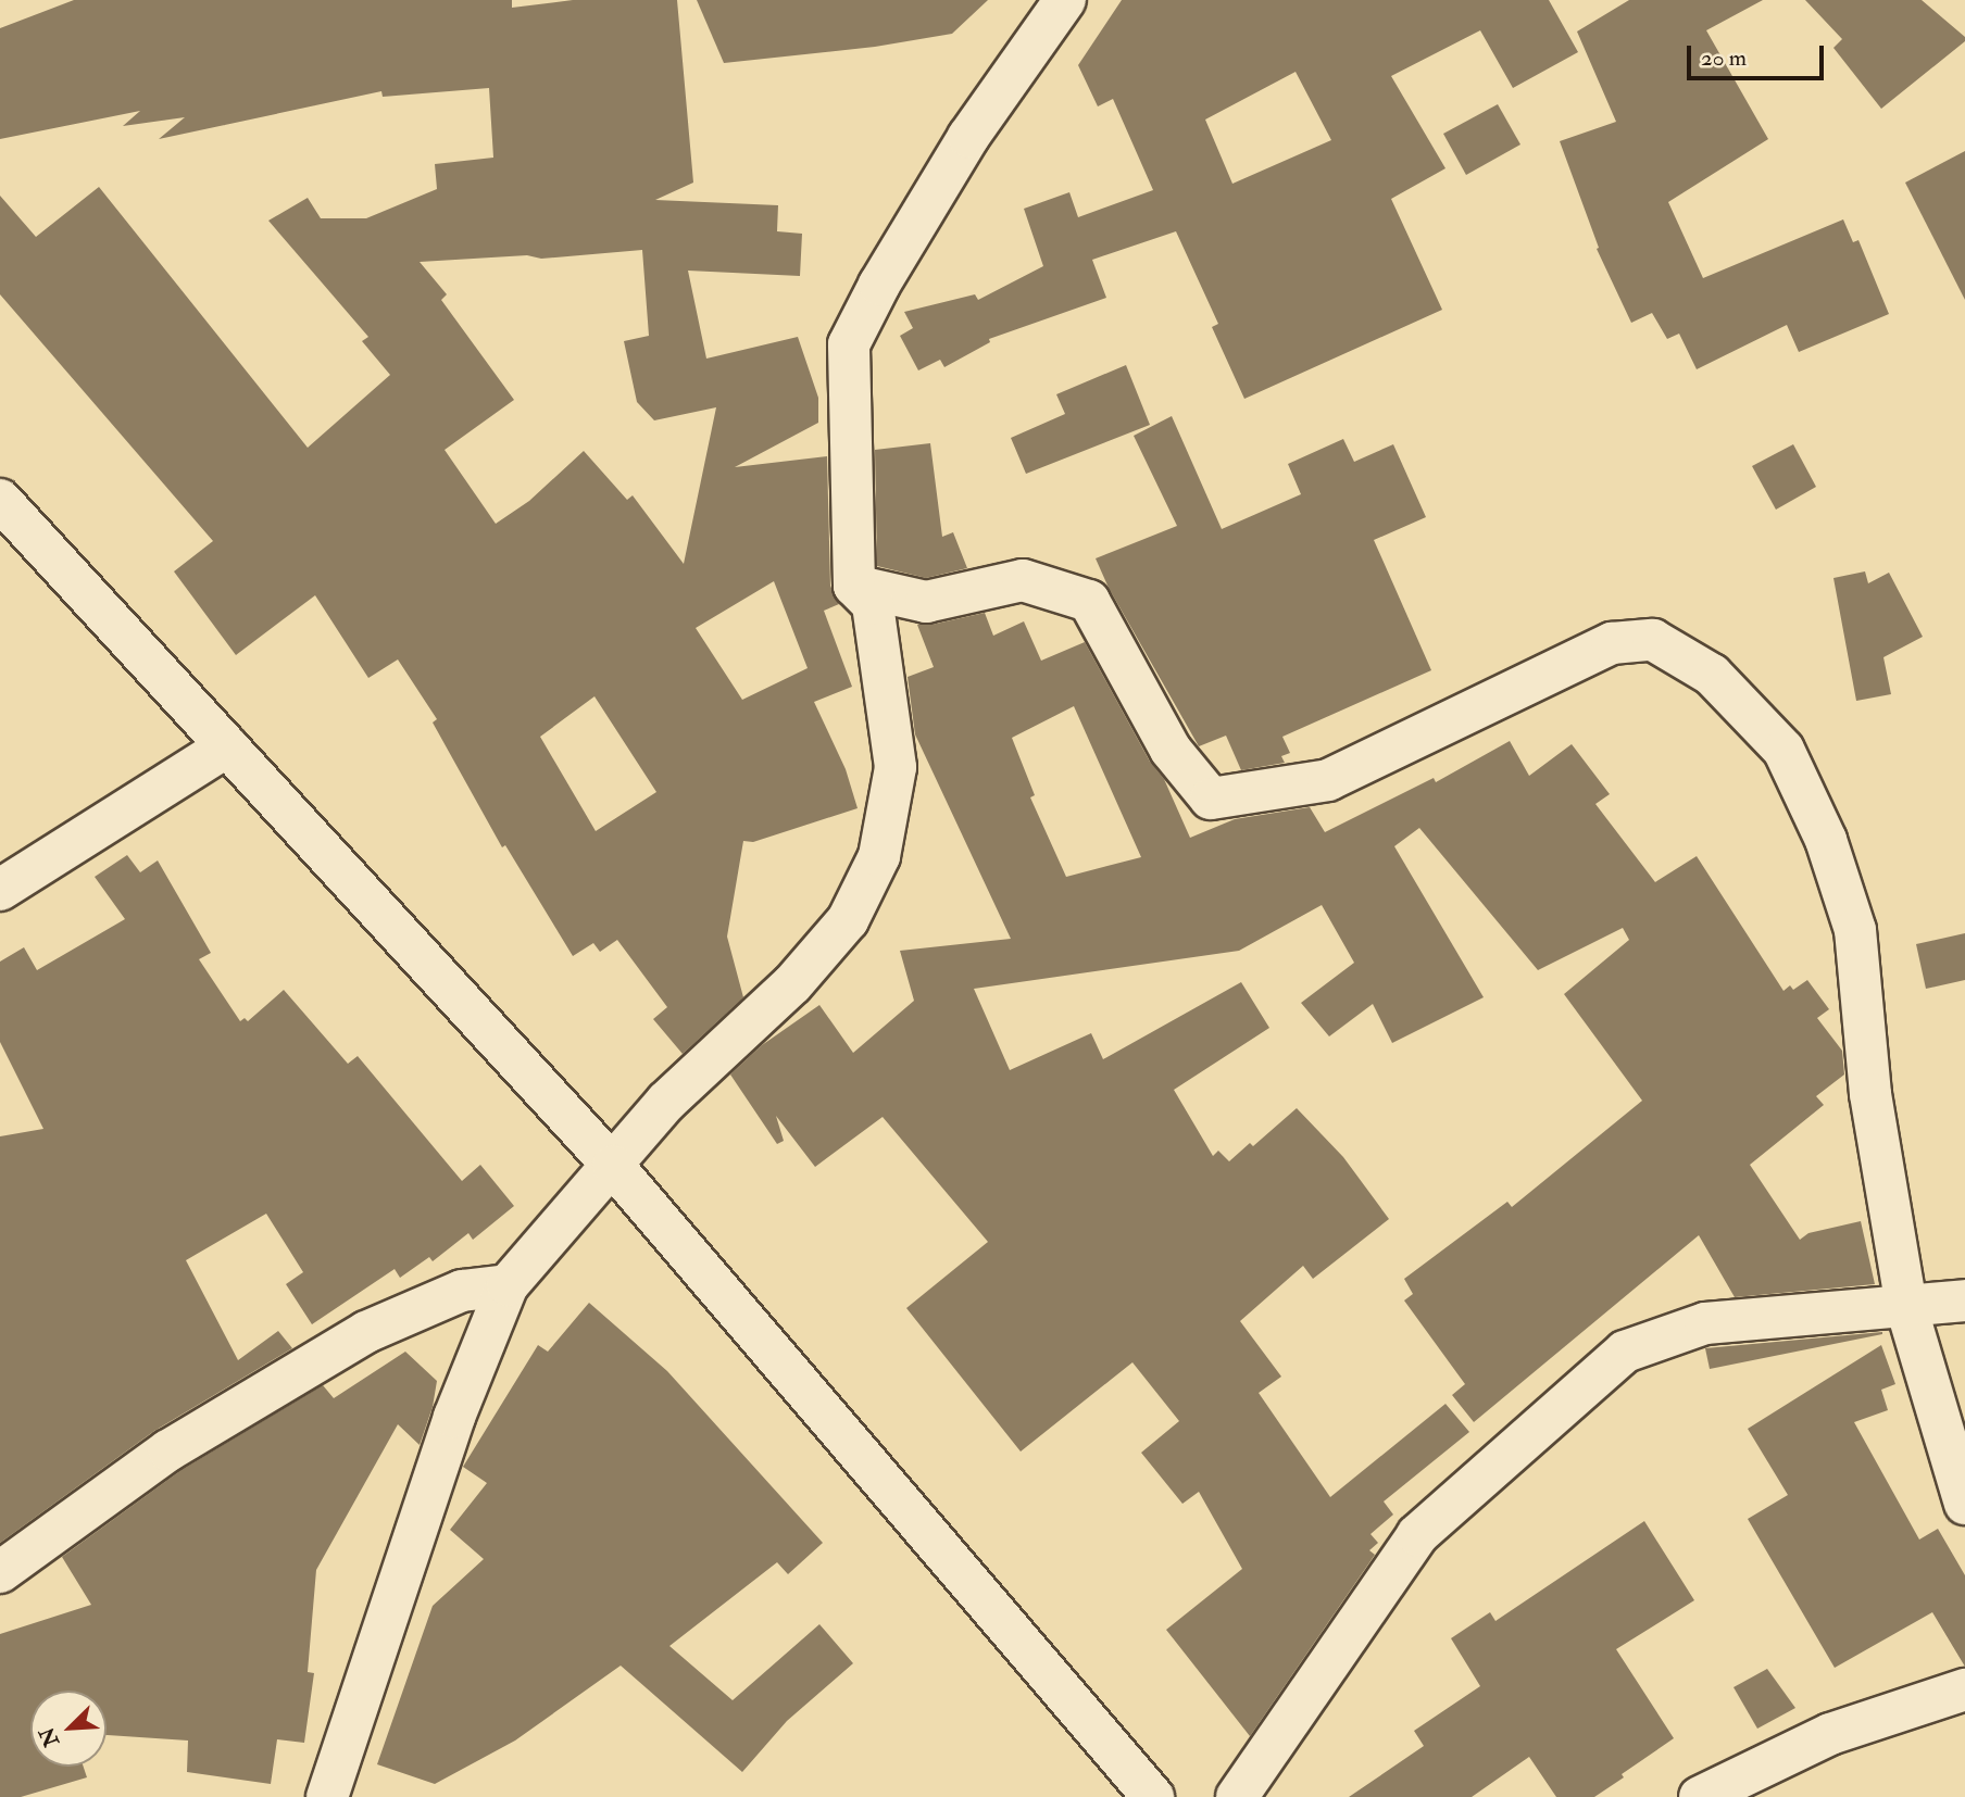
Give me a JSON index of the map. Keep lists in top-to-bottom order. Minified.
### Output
{"scale_bar":"20 m","north":"bottom left"}
